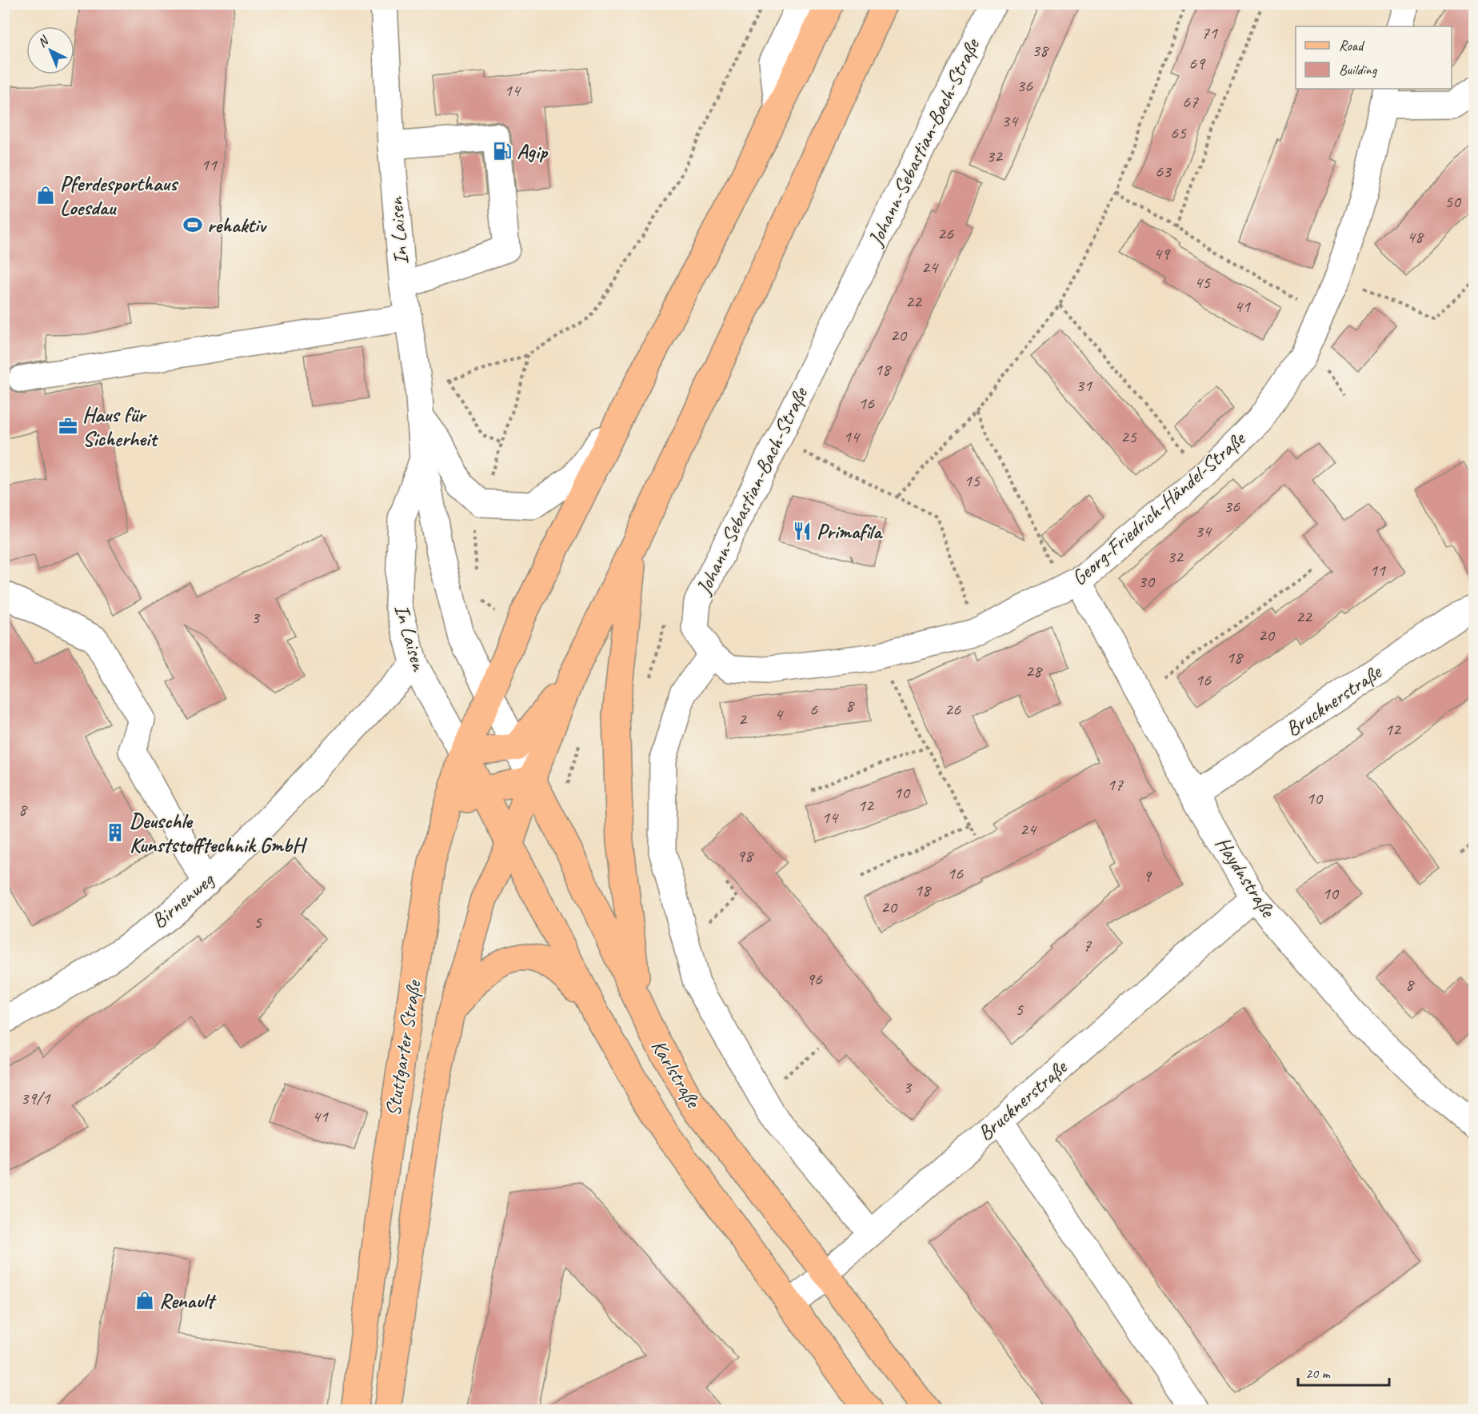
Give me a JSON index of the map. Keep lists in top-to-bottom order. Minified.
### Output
{"streets":{"main road":["Stuttgarter Straße","Karlstraße"],"street":["Johann-Sebastian-Bach-Straße","In Laisen","Georg-Friedrich-Händel-Straße","Brucknerstraße","Haydnstraße","Birnenweg"]},"crossings":[["Johann-Sebastian-Bach-Straße","Georg-Friedrich-Händel-Straße"],["In Laisen","Birnenweg"],["In Laisen","Stuttgarter Straße"],["In Laisen","Karlstraße"],["Georg-Friedrich-Händel-Straße","Haydnstraße"],["Brucknerstraße","Haydnstraße"],["Brucknerstraße","Karlstraße"],["Stuttgarter Straße","Karlstraße"]],"places":{"fuel station":["Agip"],"shop":["Pferdesporthaus Loesdau","Renault"],"sports":["rehaktiv"],"office":["Haus für Sicherheit"],"restaurant":["Primafila"],"building":["Deuschle Kunststofftechnik GmbH"]},"house_numbers":["71","38","69","36","14","67","34","65","32","11","63","50","26","48","49","24","45","22","41","20","18","31","16","14","25","15","36","34","32","11","30","22","3","20","18","28","16","8","6","26","4","2","12","17","10","10","12","8","14","24","98","16","9","18","10","20","5","7","96","8","5","3","39/1","41"],"legend":["Road","Building"],"scale_bar":"20 m","north":"top left"}
